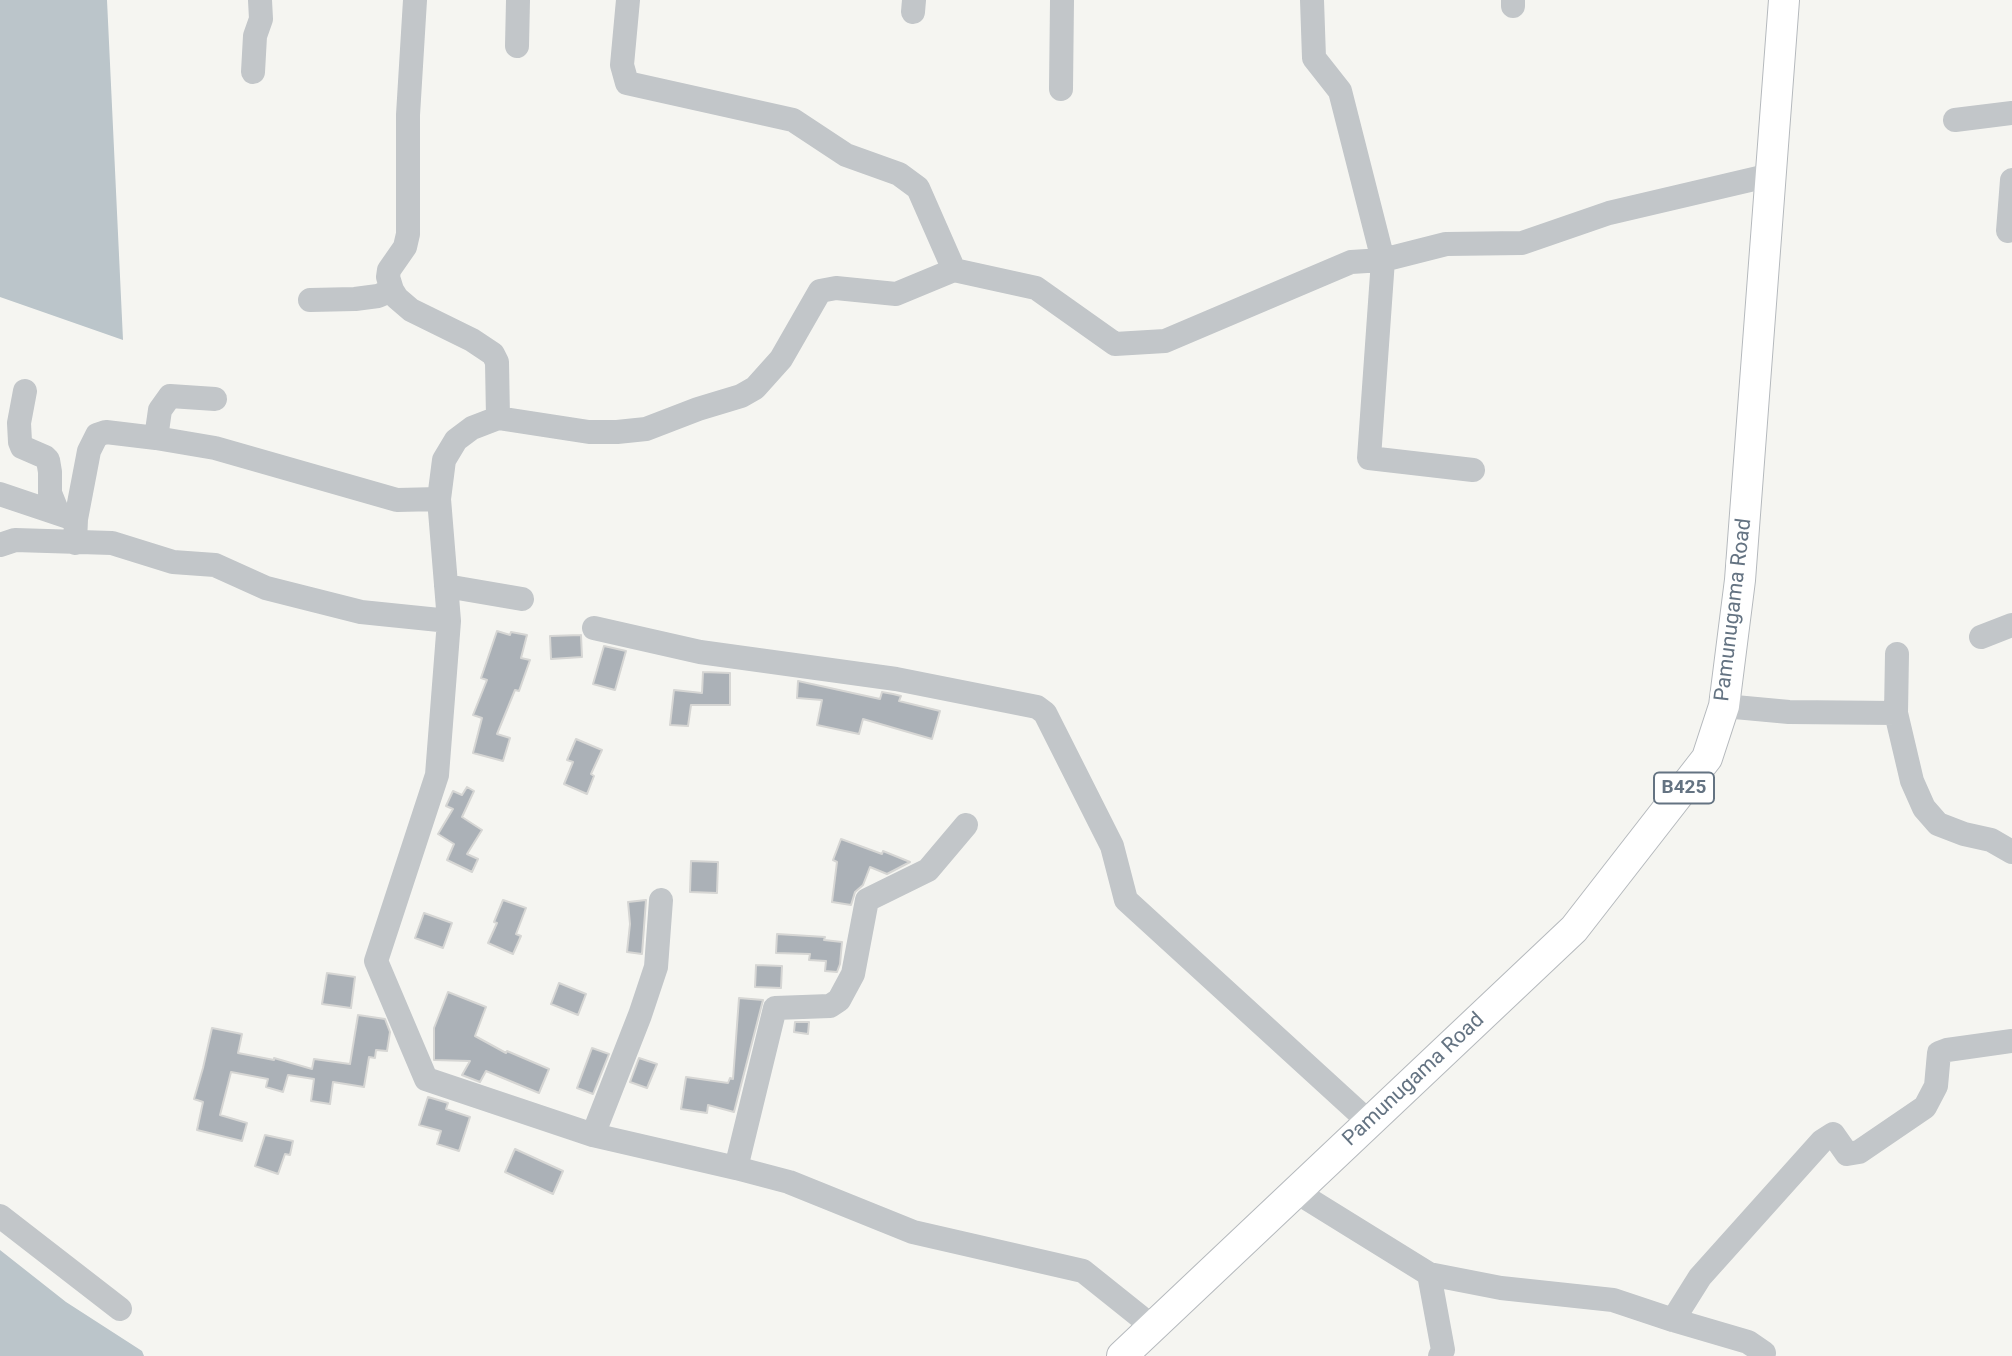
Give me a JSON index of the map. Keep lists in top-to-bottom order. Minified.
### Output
{"streets":{"main road":["Pamunugama Road","B425"]}}
